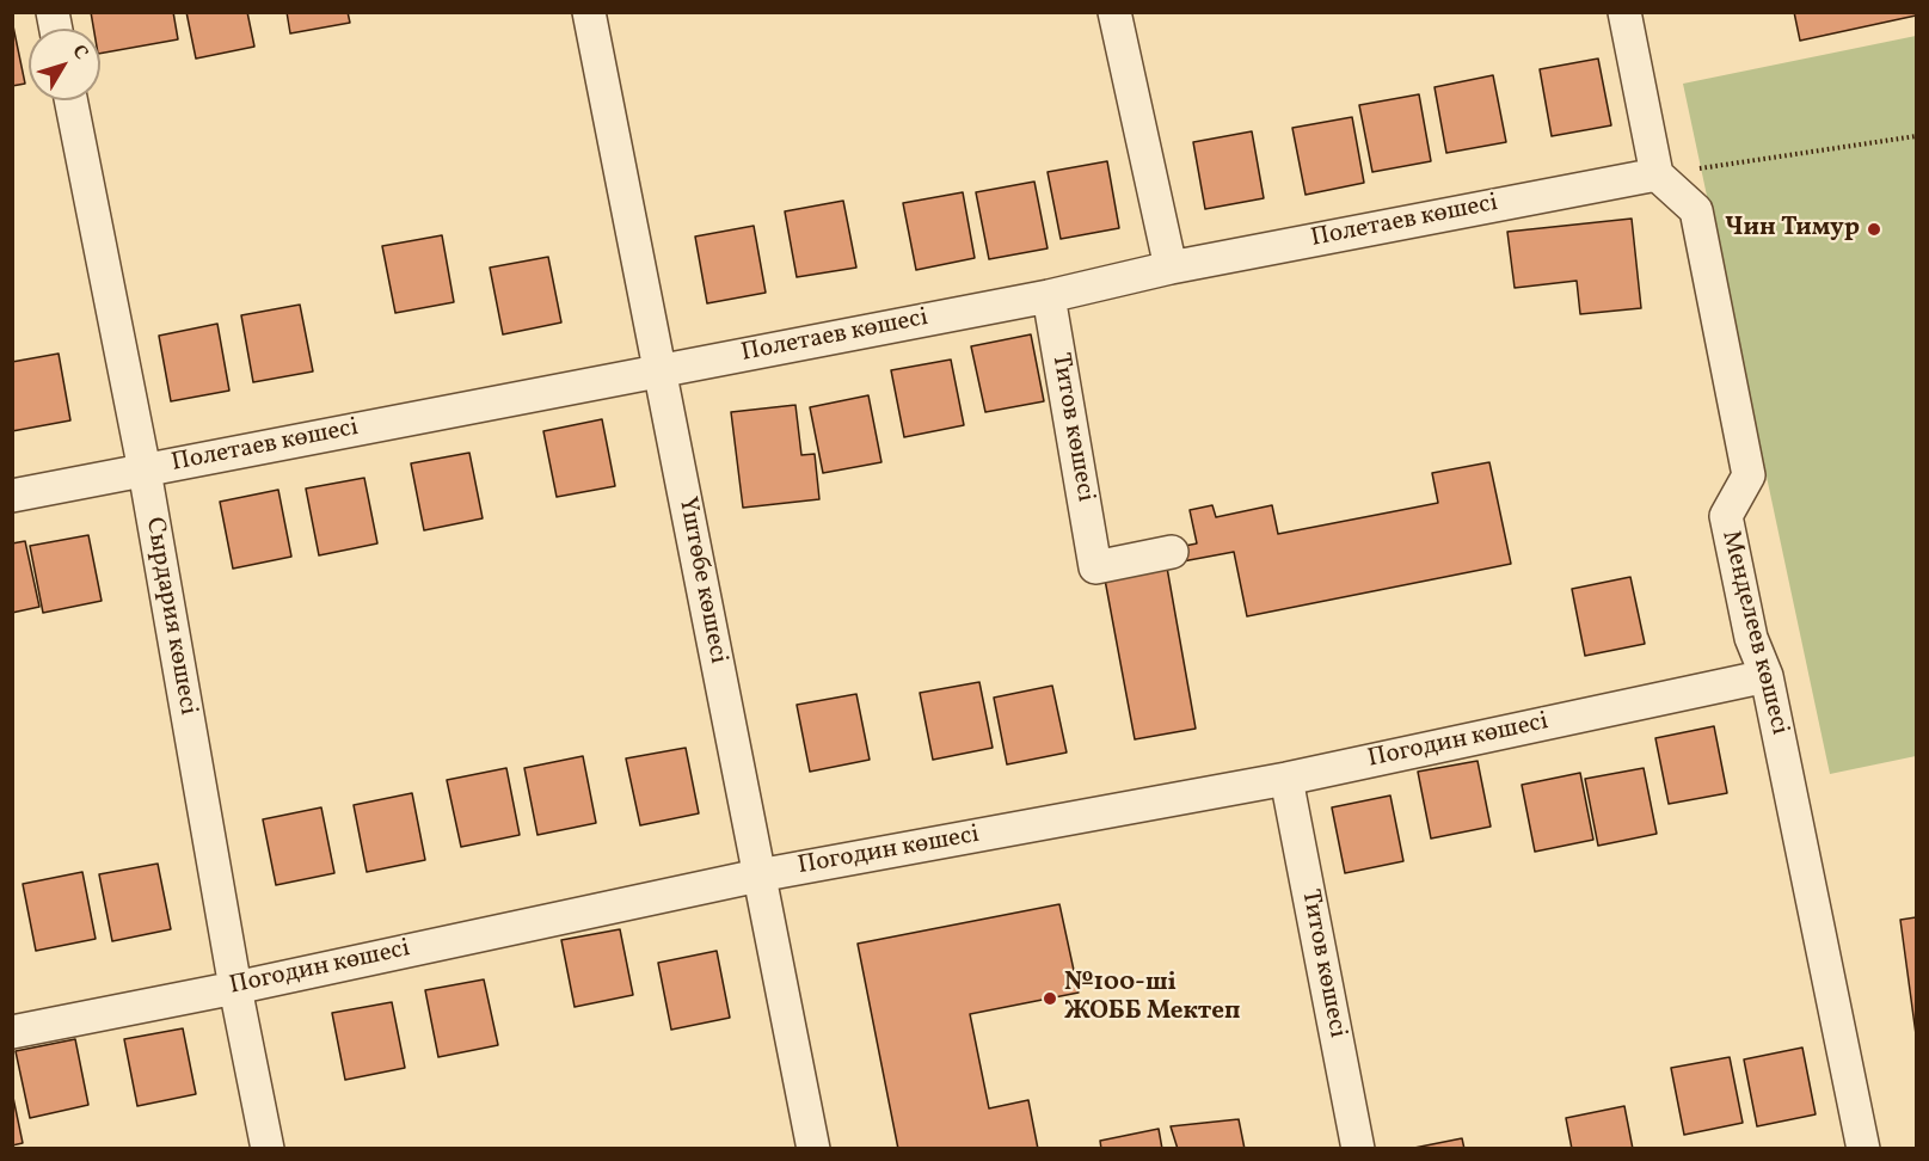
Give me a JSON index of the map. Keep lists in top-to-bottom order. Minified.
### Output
{"streets":{"street":["Полетаев көшесі","Титов көшесі","Үштөбе көшесі","Сырдария көшесі","Менделеев көшесі","Погодин көшесі"]},"crossings":[["Полетаев көшесі","Титов көшесі"],["Полетаев көшесі","Үштөбе көшесі"],["Полетаев көшесі","Сырдария көшесі"],["Полетаев көшесі","Менделеев көшесі"],["Титов көшесі","Погодин көшесі"],["Үштөбе көшесі","Погодин көшесі"],["Сырдария көшесі","Погодин көшесі"],["Менделеев көшесі","Погодин көшесі"]],"places":["Чин Тимур","№100-ші ЖОББ Мектеп"],"north":"top right"}
